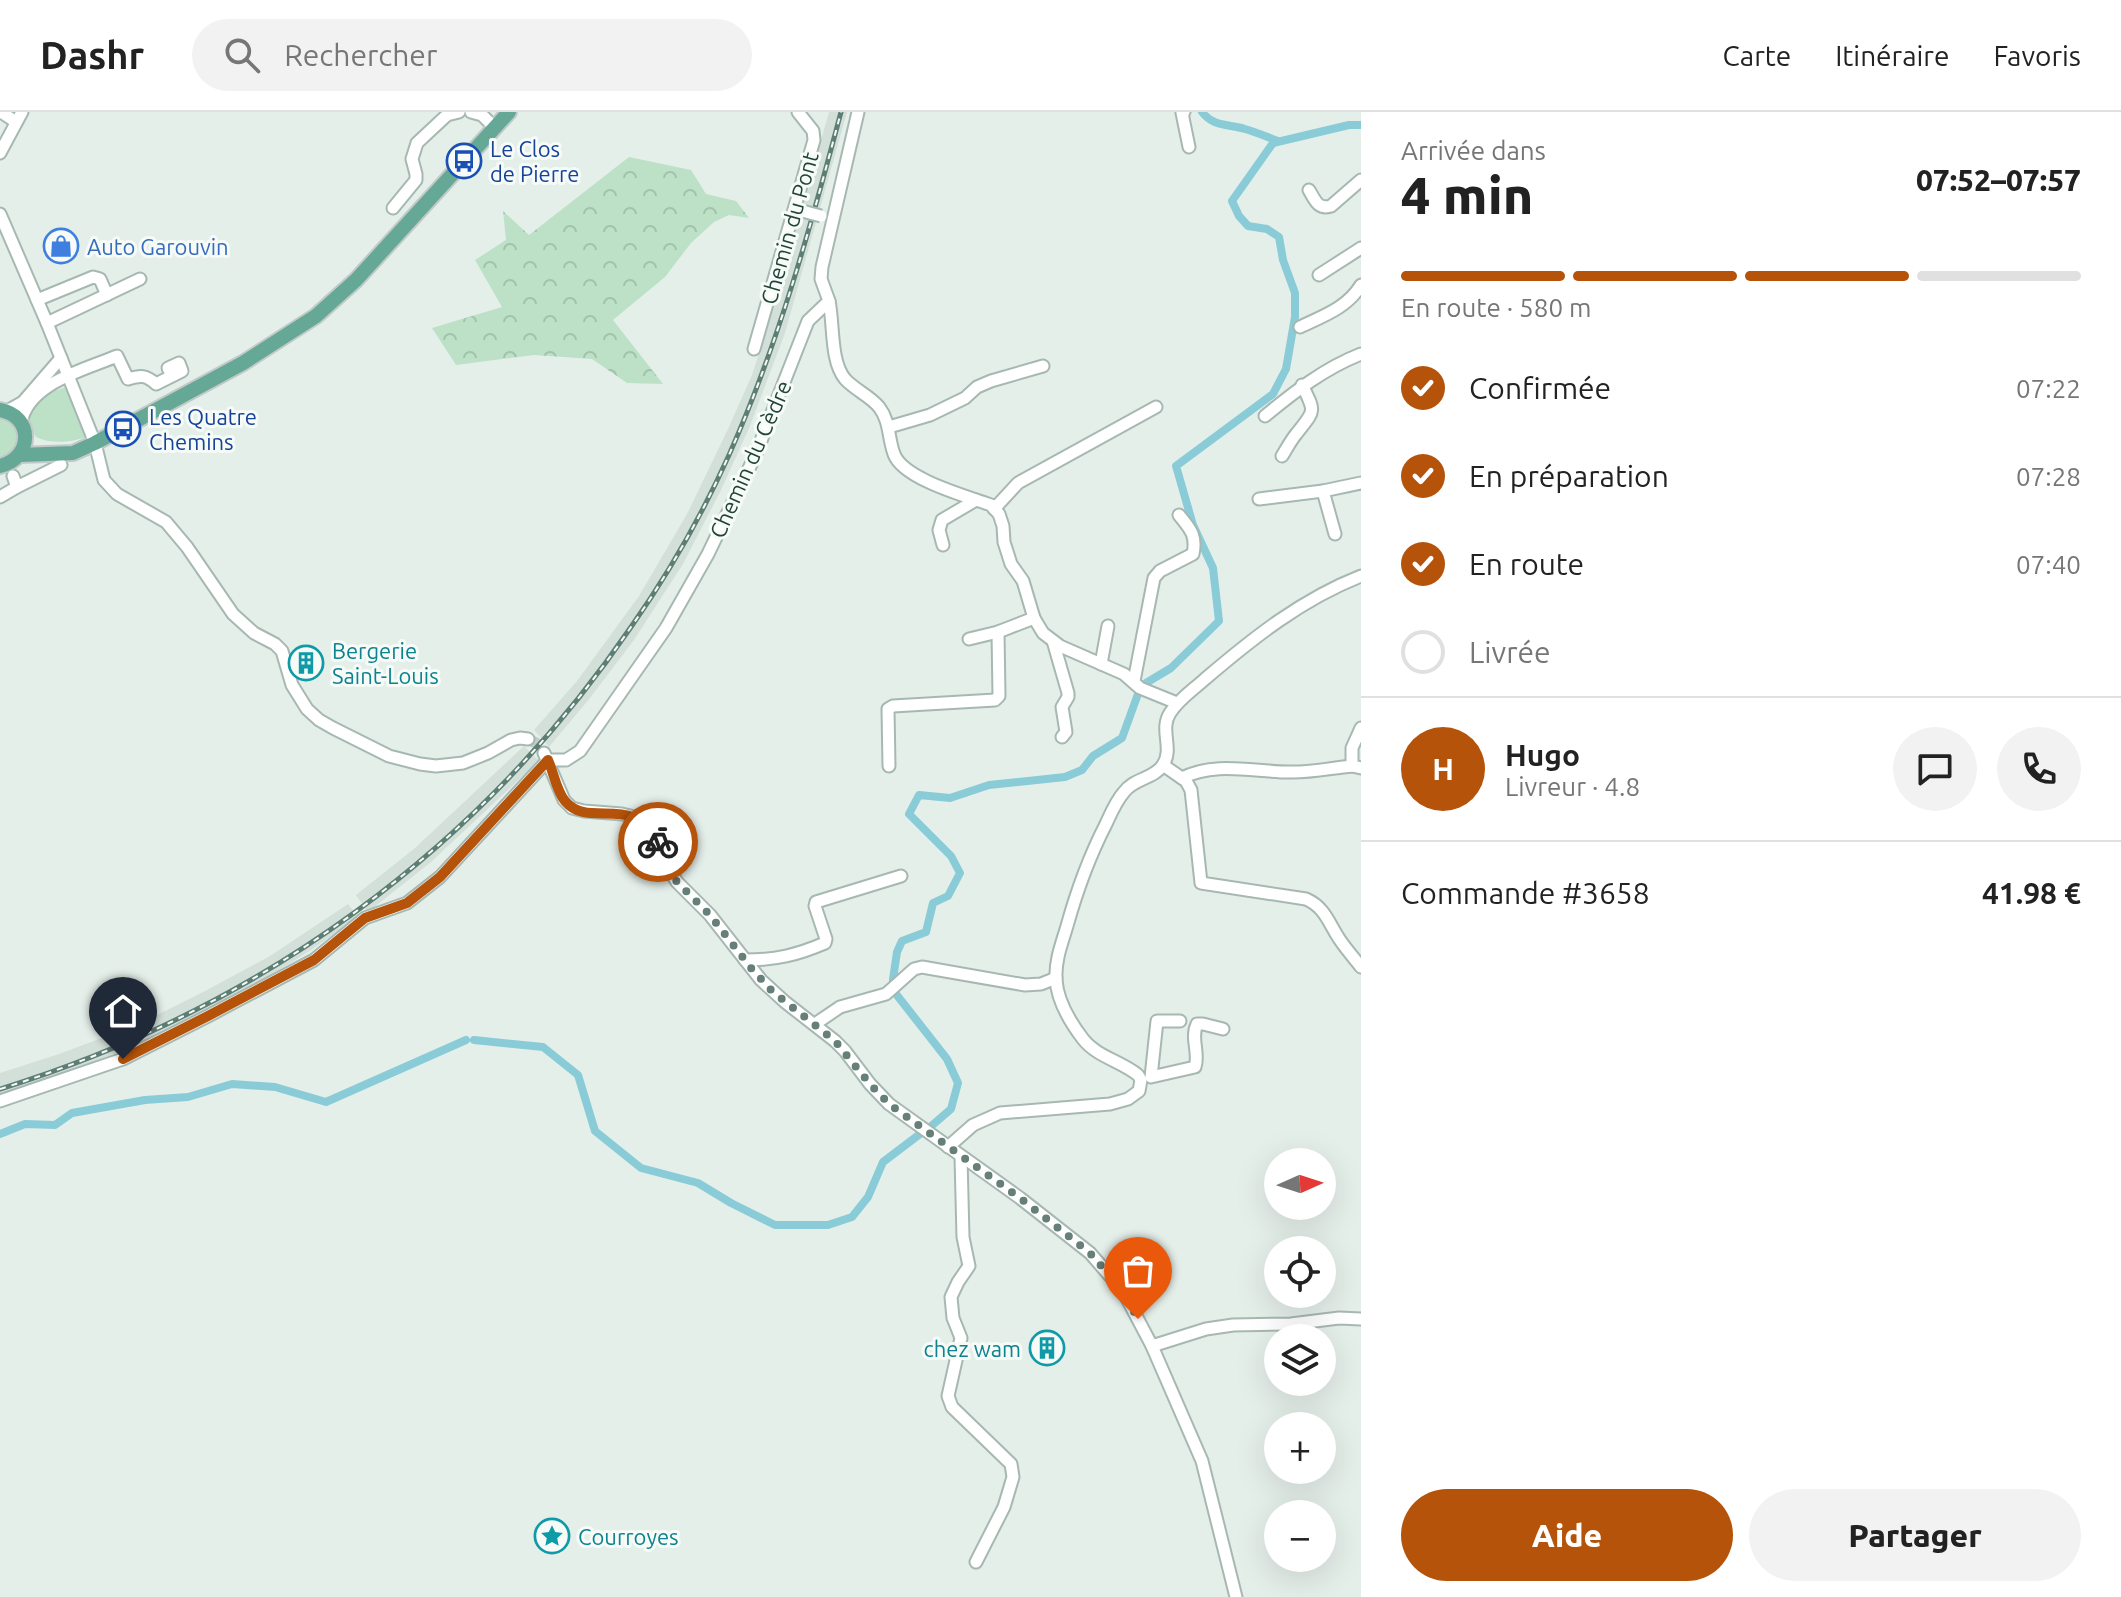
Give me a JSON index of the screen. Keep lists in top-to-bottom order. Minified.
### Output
{"streets":{"street":["Chemin du Pont","Chemin du Cèdre"]},"places":{"bus stop":["Le Clos de Pierre","Les Quatre Chemins"],"shop":["Auto Garouvin"],"building":["Bergerie Saint-Louis","chez wam"],"place":["Courroyes"]},"north":"right","page":{"header":"Dashr","search":"Rechercher","nav":["Carte","Itinéraire","Favoris"],"heading":["4 min","Arrivée dans","07:52–07:57"],"panel":["Hugo","Livreur · 4.8","Commande #3658","41.98 €"],"bar":"En route · 580 m","list":[["Confirmée","07:22"],["En préparation","07:28"],["En route","07:40"],"Livrée"],"round":"H","map_buttons":["+","−"],"buttons":["Aide","Partager"]}}
